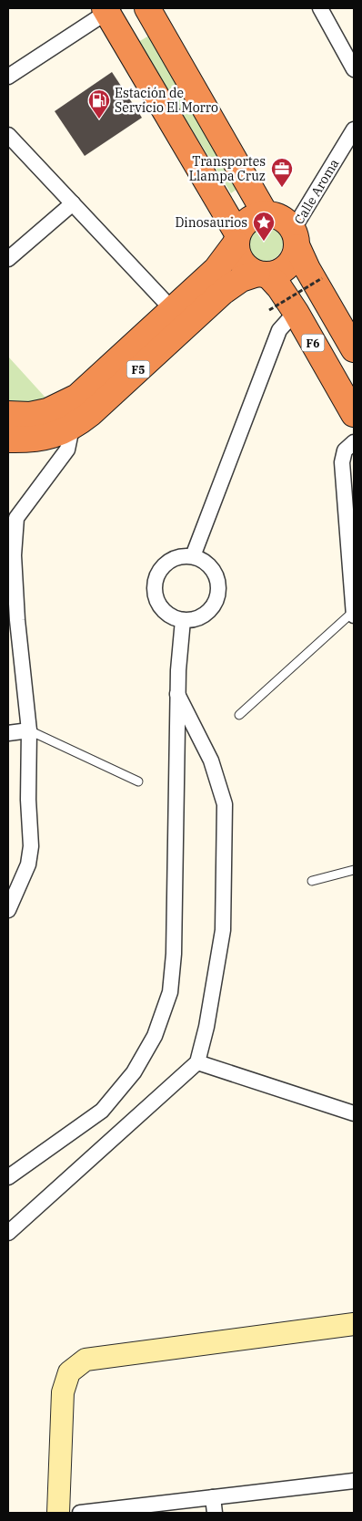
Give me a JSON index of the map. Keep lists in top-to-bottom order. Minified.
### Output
{"streets":{"highway":["F6","F5"],"street":["Calle Aroma"]},"crossings":[["Calle Aroma","F6"],["Calle Aroma","F5"],["F6","F5"]],"places":{"fuel station":["Estación de Servicio El Morro"],"office":["Transportes Llampa Cruz"],"place":["Dinosaurios"]}}
